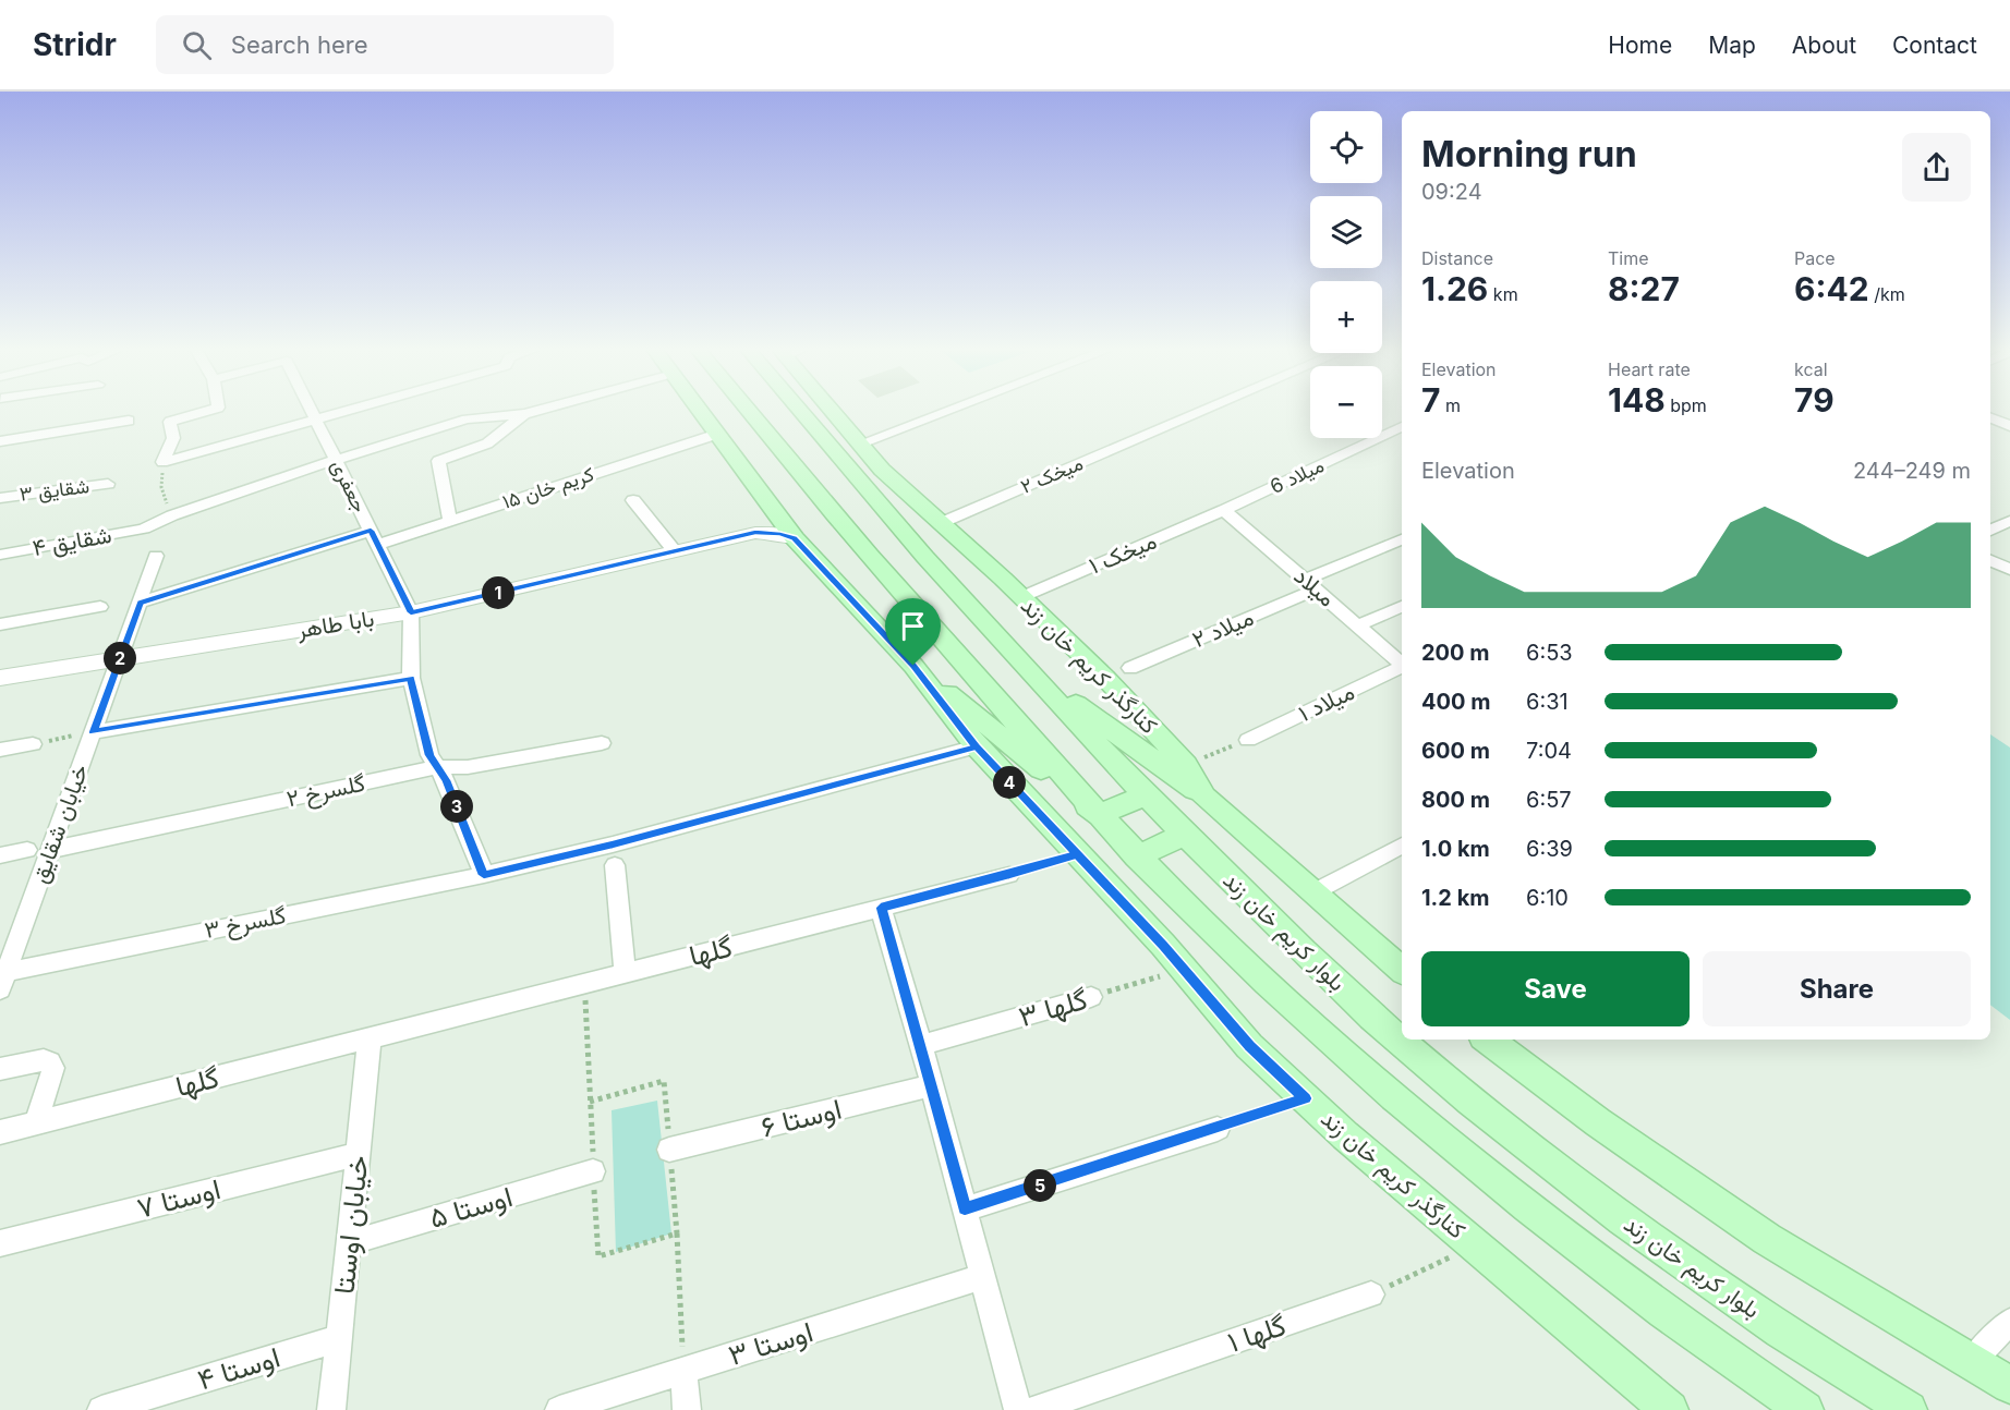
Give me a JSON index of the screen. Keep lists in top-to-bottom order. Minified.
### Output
{"streets":{"main road":["کنارگذر کریم خان زند","بلوار کریم خان زند"],"street":["میخک ۲","میلاد 6","جعفری","کریم خان ۱۵","شقایق ۳","شقایق ۴","میخک ۱","میلاد","بابا طاهر","میلاد ۲","میلاد ۱","گلسرخ ۲","خیابان شقایق","گلسرخ ۳","گلها","گلها ۳","اوستا ۶","اوستا ۷","اوستا ۵","خیابان اوستا","گلها ۱","اوستا ۳","اوستا ۴"]},"crossings":[["میخک ۲","کنارگذر کریم خان زند"],["میلاد 6","میخک ۱"],["میلاد 6","میلاد"],["جعفری","کریم خان ۱۵"],["جعفری","شقایق ۴"],["جعفری","بابا طاهر"],["کریم خان ۱۵","کنارگذر کریم خان زند"],["میخک ۱","میلاد"],["میخک ۱","کنارگذر کریم خان زند"],["میلاد","میلاد ۲"],["بابا طاهر","کنارگذر کریم خان زند"],["بابا طاهر","خیابان شقایق"],["کنارگذر کریم خان زند","گلسرخ ۳"],["کنارگذر کریم خان زند","گلها ۳"],["گلسرخ ۲","خیابان شقایق"],["خیابان شقایق","گلسرخ ۳"],["گلها","خیابان اوستا"],["اوستا ۷","خیابان اوستا"],["اوستا ۵","خیابان اوستا"],["خیابان اوستا","اوستا ۴"]],"page":{"header":"Stridr","search":"Search here","nav":["Home","Map","About","Contact"],"map_buttons":["+","−"],"heading":["Morning run","09:24"],"stats":[["Distance","1.26 km"],["Time","8:27"],["Pace","6:42 /km"],["Elevation","7 m"],["Heart rate","148 bpm"],["kcal","79"]],"chart":["Elevation","244–249 m"],"pins":["1","2","4","3","5"],"list":[{"name":"200 m","note":"6:53"},{"name":"400 m","note":"6:31"},{"name":"600 m","note":"7:04"},{"name":"800 m","note":"6:57"},{"name":"1.0 km","note":"6:39"},{"name":"1.2 km","note":"6:10"}],"buttons":["Save","Share"]}}
